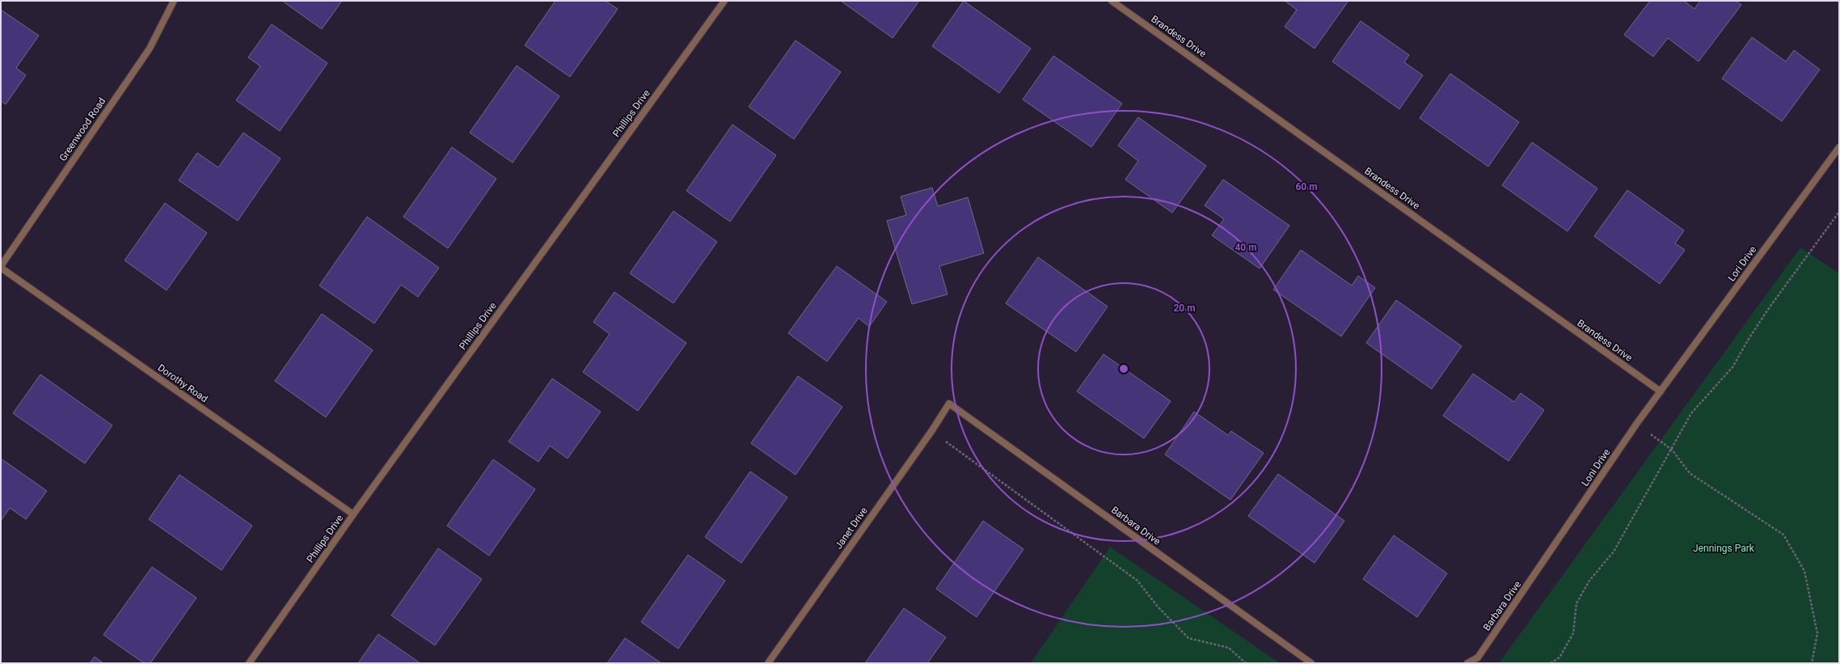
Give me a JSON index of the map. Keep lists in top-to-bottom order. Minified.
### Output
{"streets":{"street":["Brandess Drive","Phillips Drive","Greenwood Road","Lori Drive","Dorothy Road","Loni Drive","Barbara Drive","Janet Drive"]},"crossings":[["Brandess Drive","Lori Drive"],["Brandess Drive","Loni Drive"],["Phillips Drive","Dorothy Road"],["Greenwood Road","Dorothy Road"],["Lori Drive","Loni Drive"],["Loni Drive","Barbara Drive"],["Barbara Drive","Janet Drive"]],"parks":["Jennings Park"],"rings":["60 m","40 m","20 m"]}
